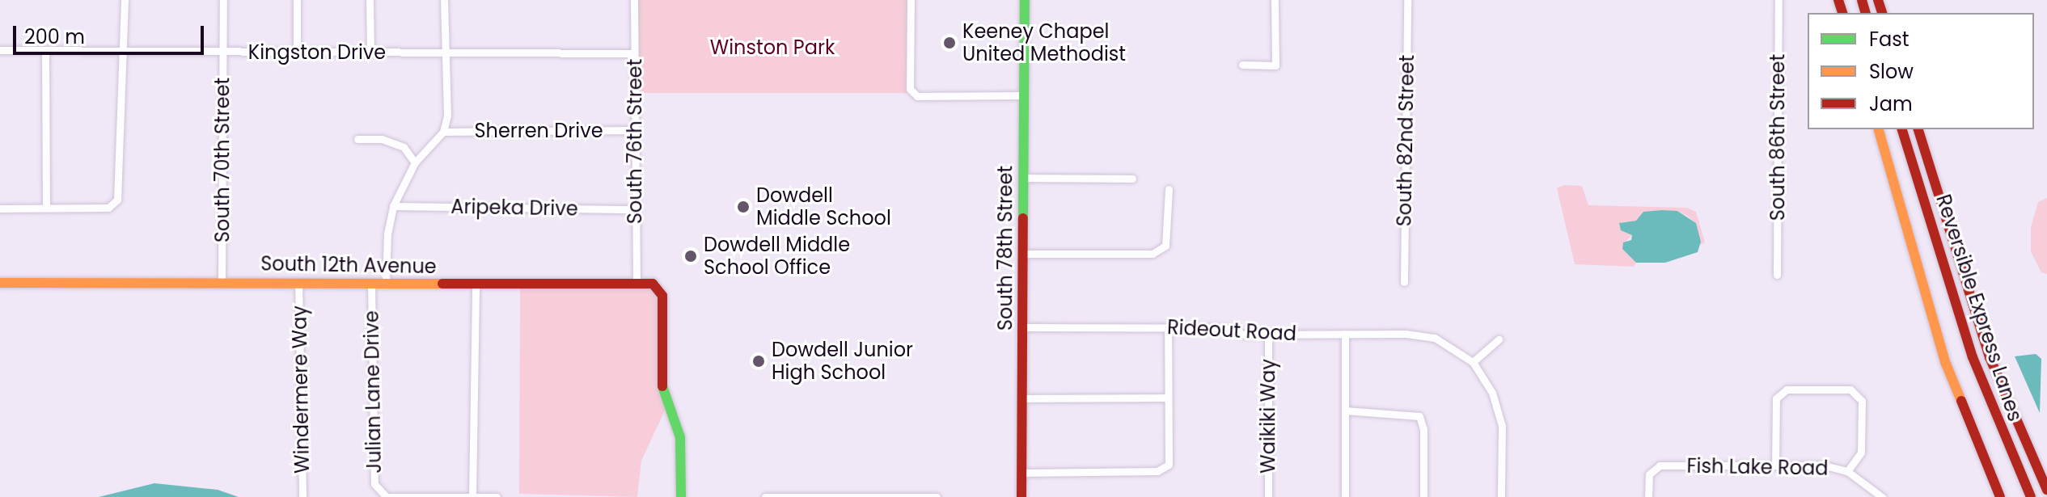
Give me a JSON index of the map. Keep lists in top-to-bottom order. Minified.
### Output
{"streets":{"main road":["South 78th Street","South 12th Avenue","Reversible Express Lanes"],"street":["Kingston Drive","Sherren Drive","South 86th Street","South 82nd Street","South 76th Street","South 70th Street","Aripeka Drive","Rideout Road","Windermere Way","Julian Lane Drive","Waikiki Way","Fish Lake Road"]},"crossings":[["Kingston Drive","South 76th Street"],["Kingston Drive","South 70th Street"],["Sherren Drive","South 76th Street"],["South 76th Street","Aripeka Drive"],["South 76th Street","South 12th Avenue"],["South 70th Street","South 12th Avenue"],["South 78th Street","Rideout Road"],["South 12th Avenue","Windermere Way"],["South 12th Avenue","Julian Lane Drive"],["Rideout Road","Waikiki Way"]],"parks":["Winston Park"],"places":["Keeney Chapel United Methodist","Dowdell Middle School","Dowdell Middle School Office","Dowdell Junior High School"],"legend":["Fast","Slow","Jam"],"scale_bar":"200 m"}
